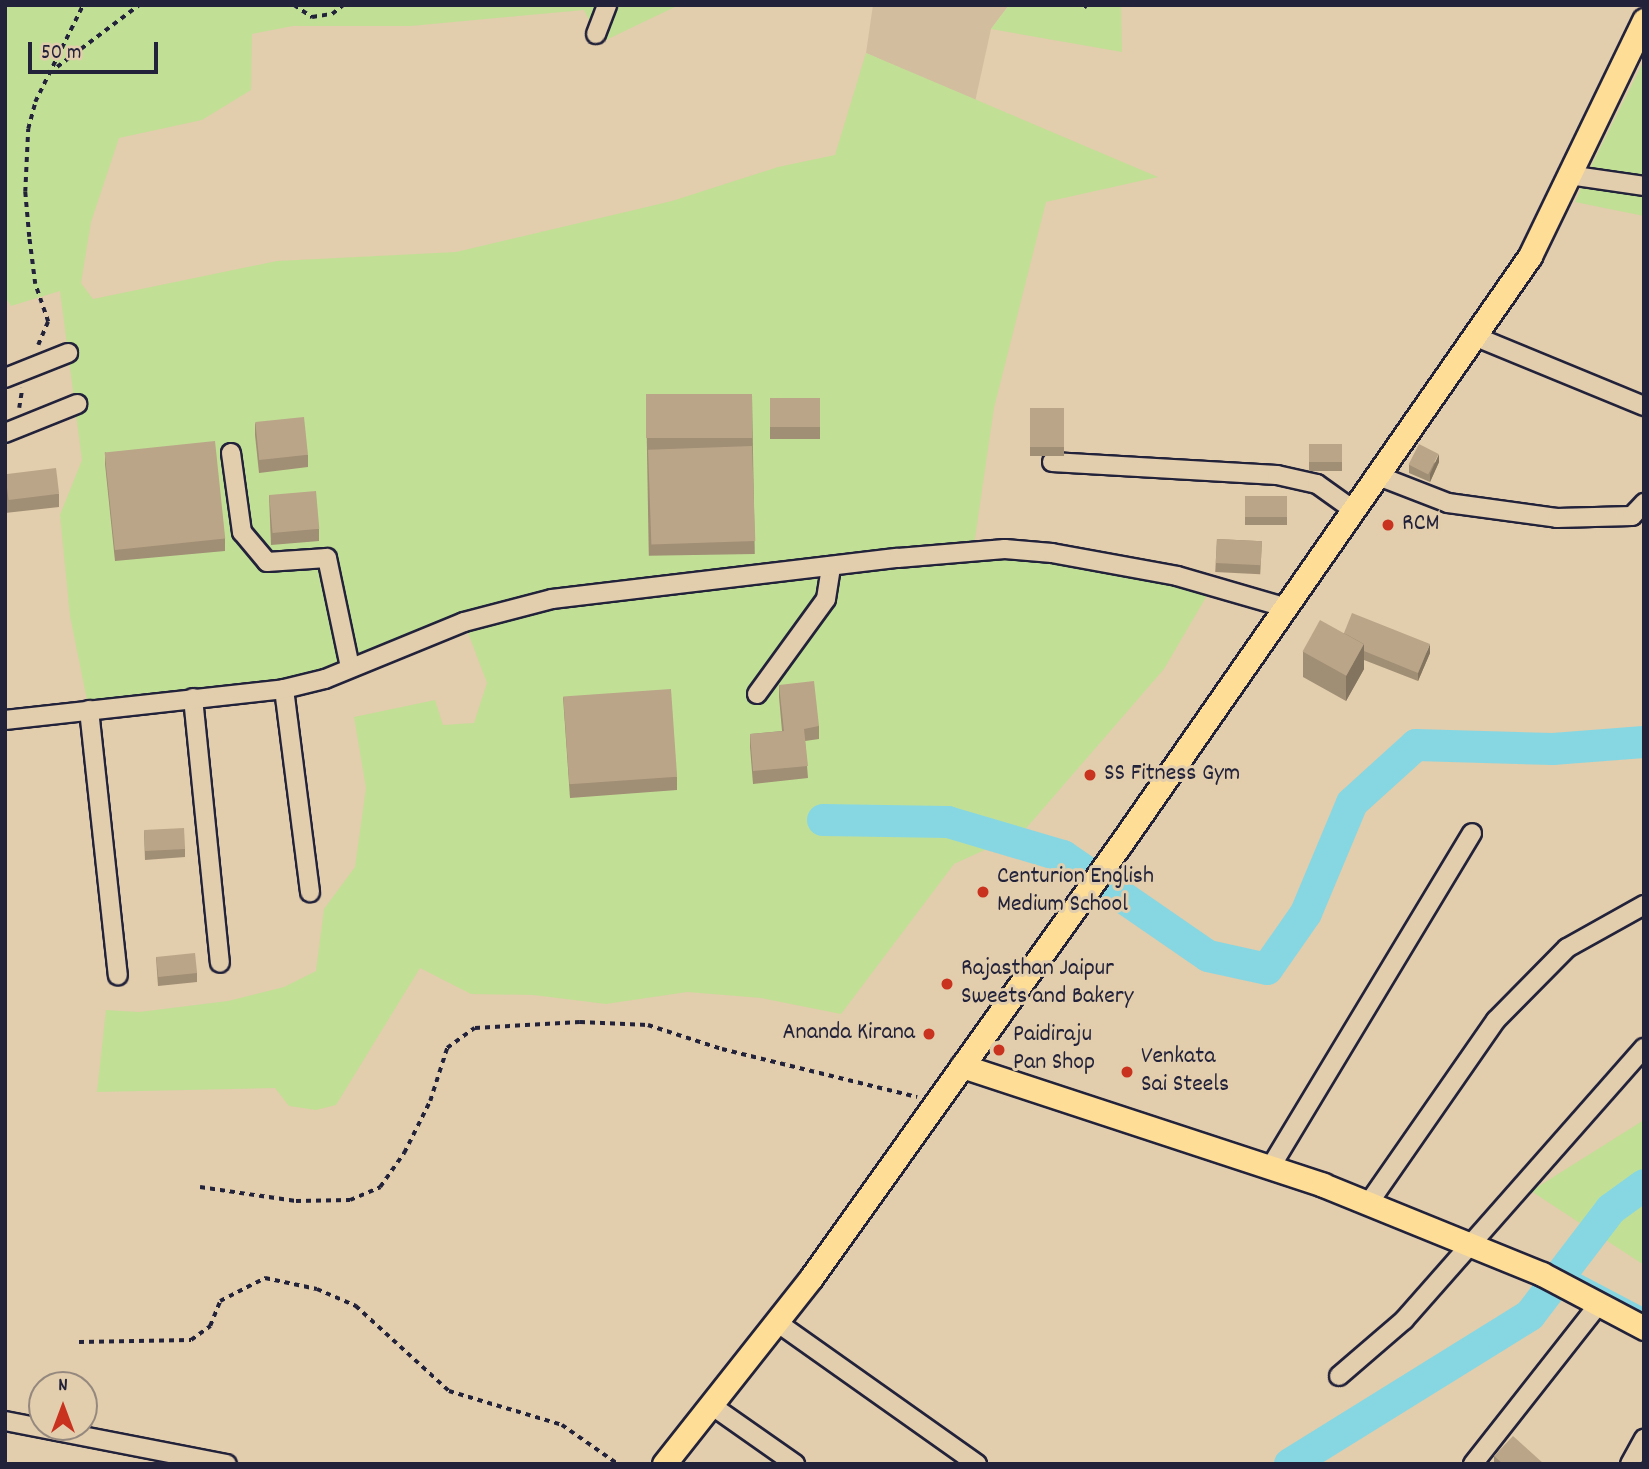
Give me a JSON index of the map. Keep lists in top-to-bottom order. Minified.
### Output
{"places":["RCM","SS Fitness Gym","Centurion English Medium School","Rajasthan Jaipur Sweets and Bakery","Ananda Kirana","Paidiraju Pan Shop","Venkata Sai Steels"],"scale_bar":"50 m","north":"top"}
